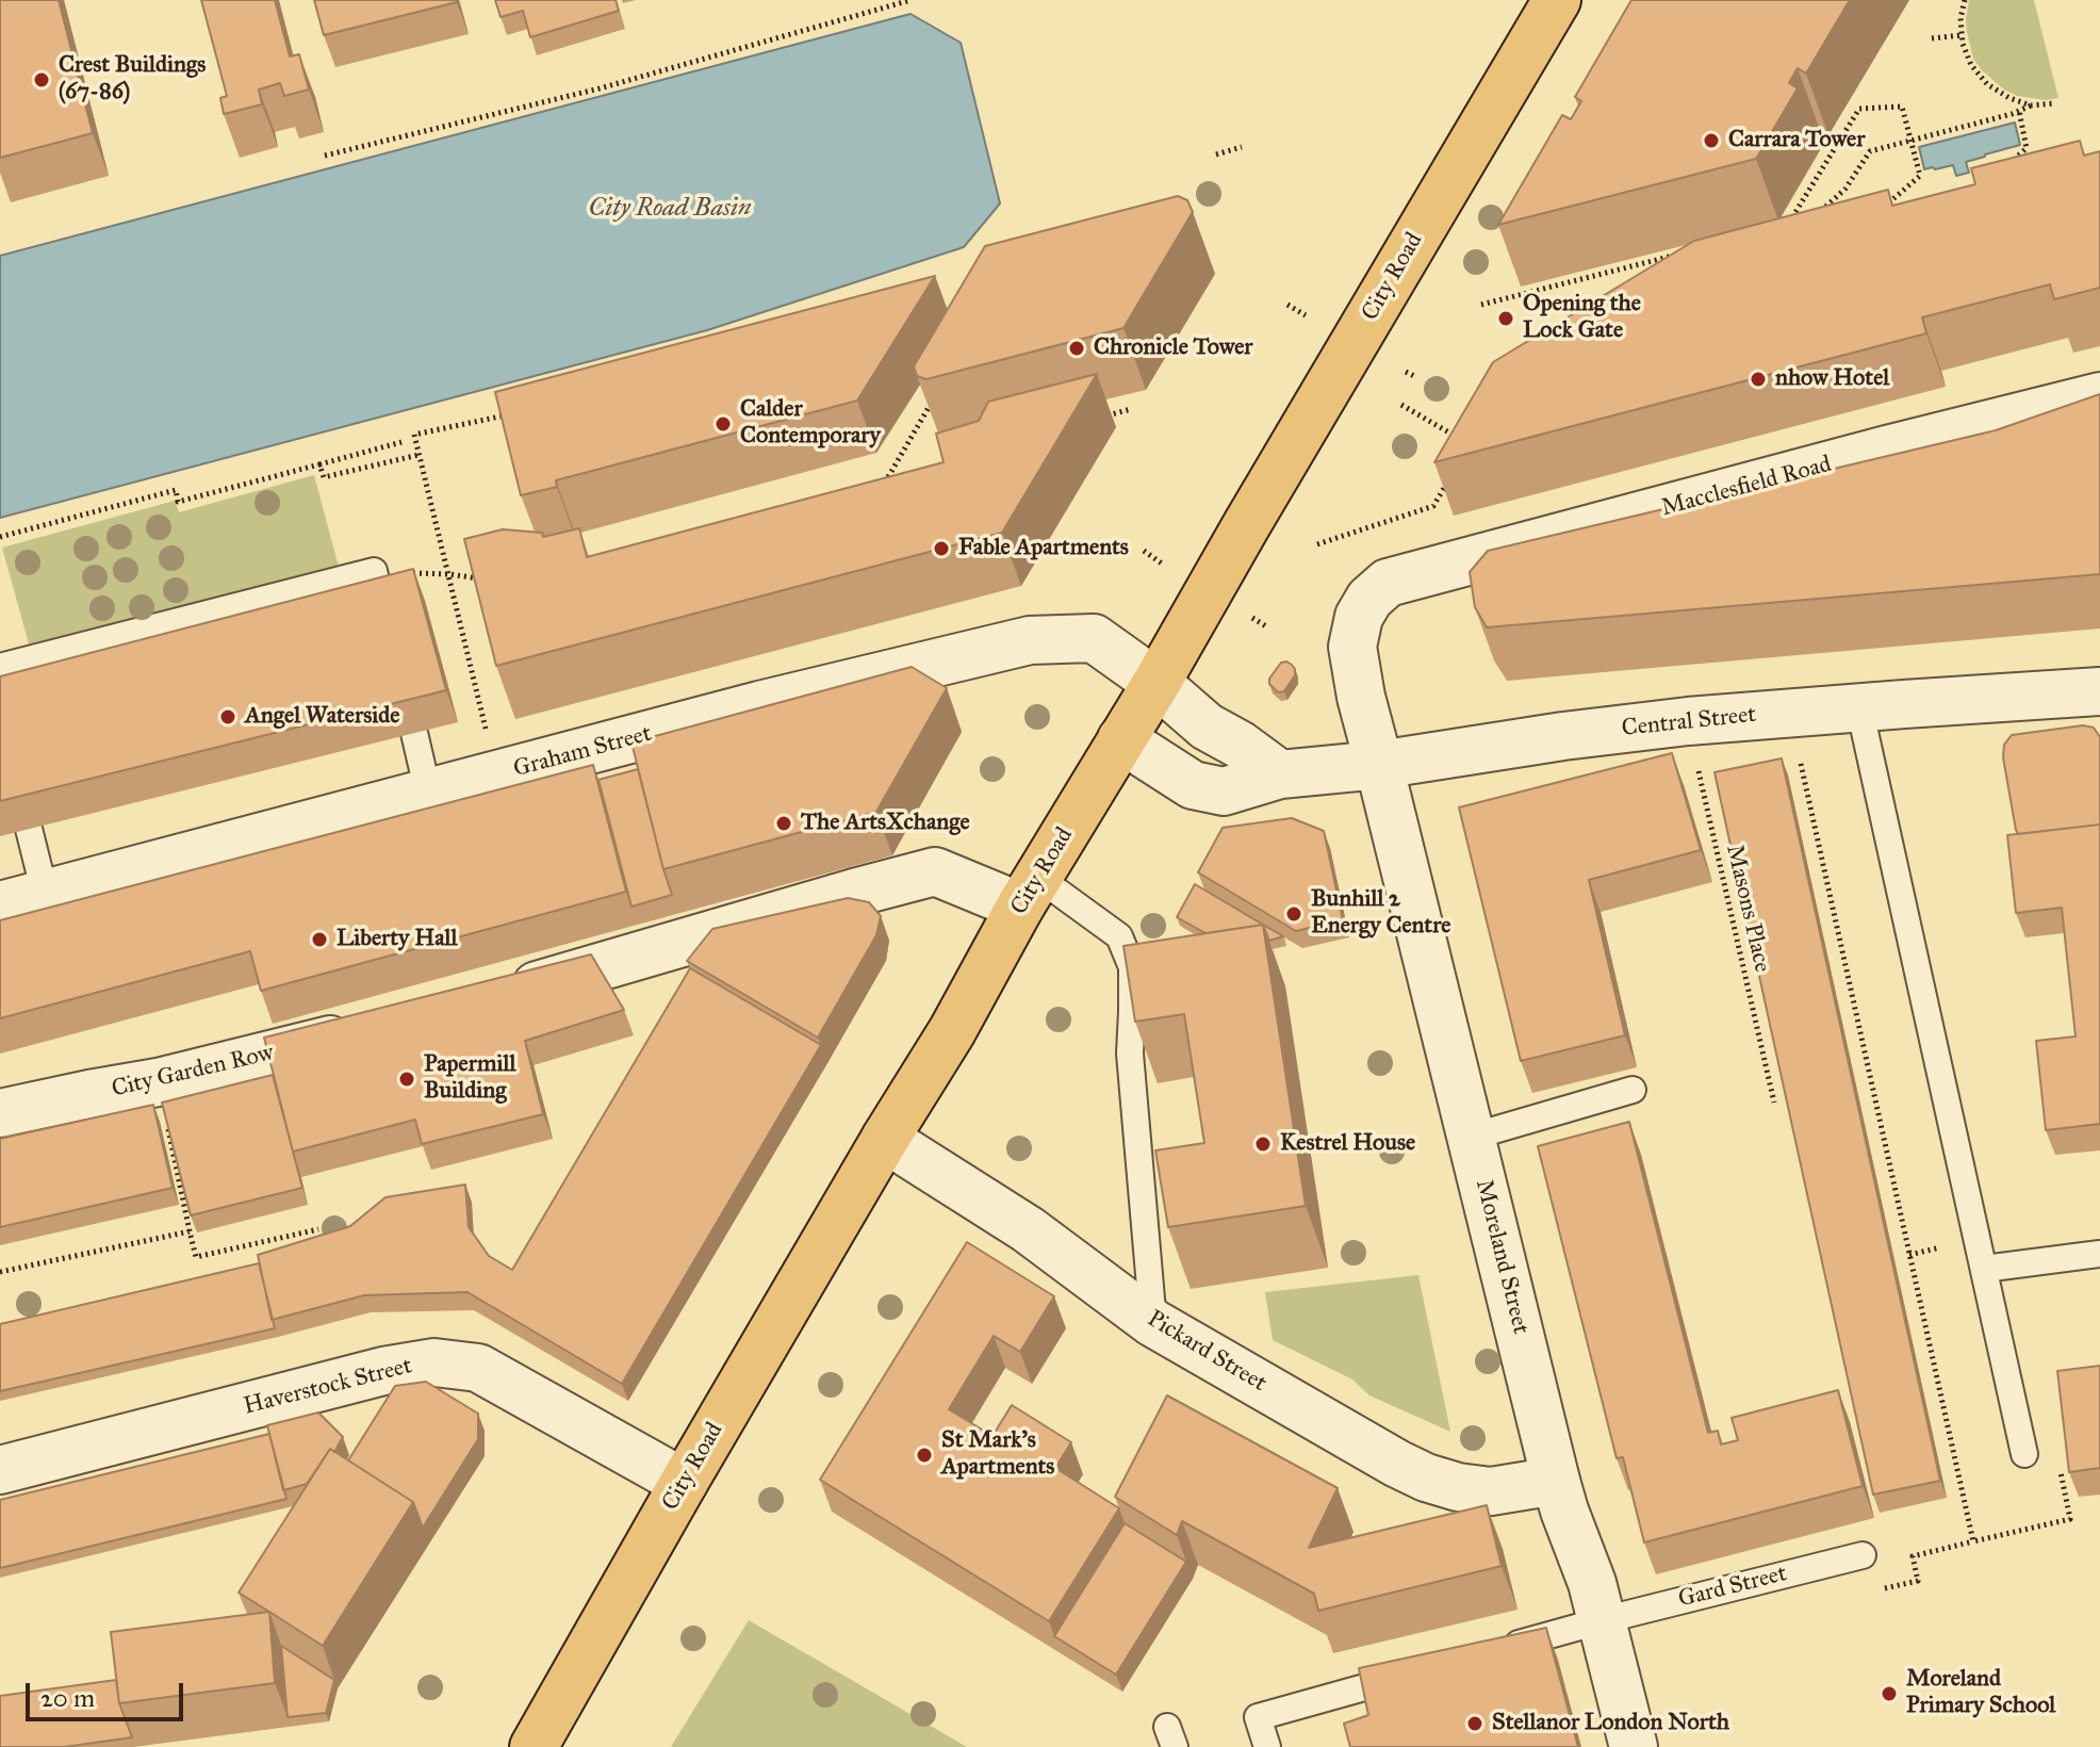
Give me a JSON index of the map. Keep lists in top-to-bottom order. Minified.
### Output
{"streets":{"highway":["City Road"],"street":["Macclesfield Road","Central Street","Graham Street","City Garden Row","Moreland Street","Pickard Street","Haverstock Street"],"lane":["Gard Street"],"path":["Masons Place"]},"crossings":[["City Road","Central Street"],["City Road","Graham Street"],["City Road","Pickard Street"],["City Road","Haverstock Street"],["Macclesfield Road","Central Street"],["Macclesfield Road","Moreland Street"],["Central Street","Masons Place"],["Central Street","Moreland Street"],["Moreland Street","Pickard Street"],["Moreland Street","Gard Street"]],"water":["City Road Basin"],"places":["Crest Buildings (67-86)","Carrara Tower","Opening the Lock Gate","Chronicle Tower","nhow Hotel","Calder Contemporary","Fable Apartments","Angel Waterside","The ArtsXchange","Bunhill 2 Energy Centre","Liberty Hall","Papermill Building","Kestrel House","St Mark's Apartments","Moreland Primary School","Stellanor London North"],"scale_bar":"20 m"}
